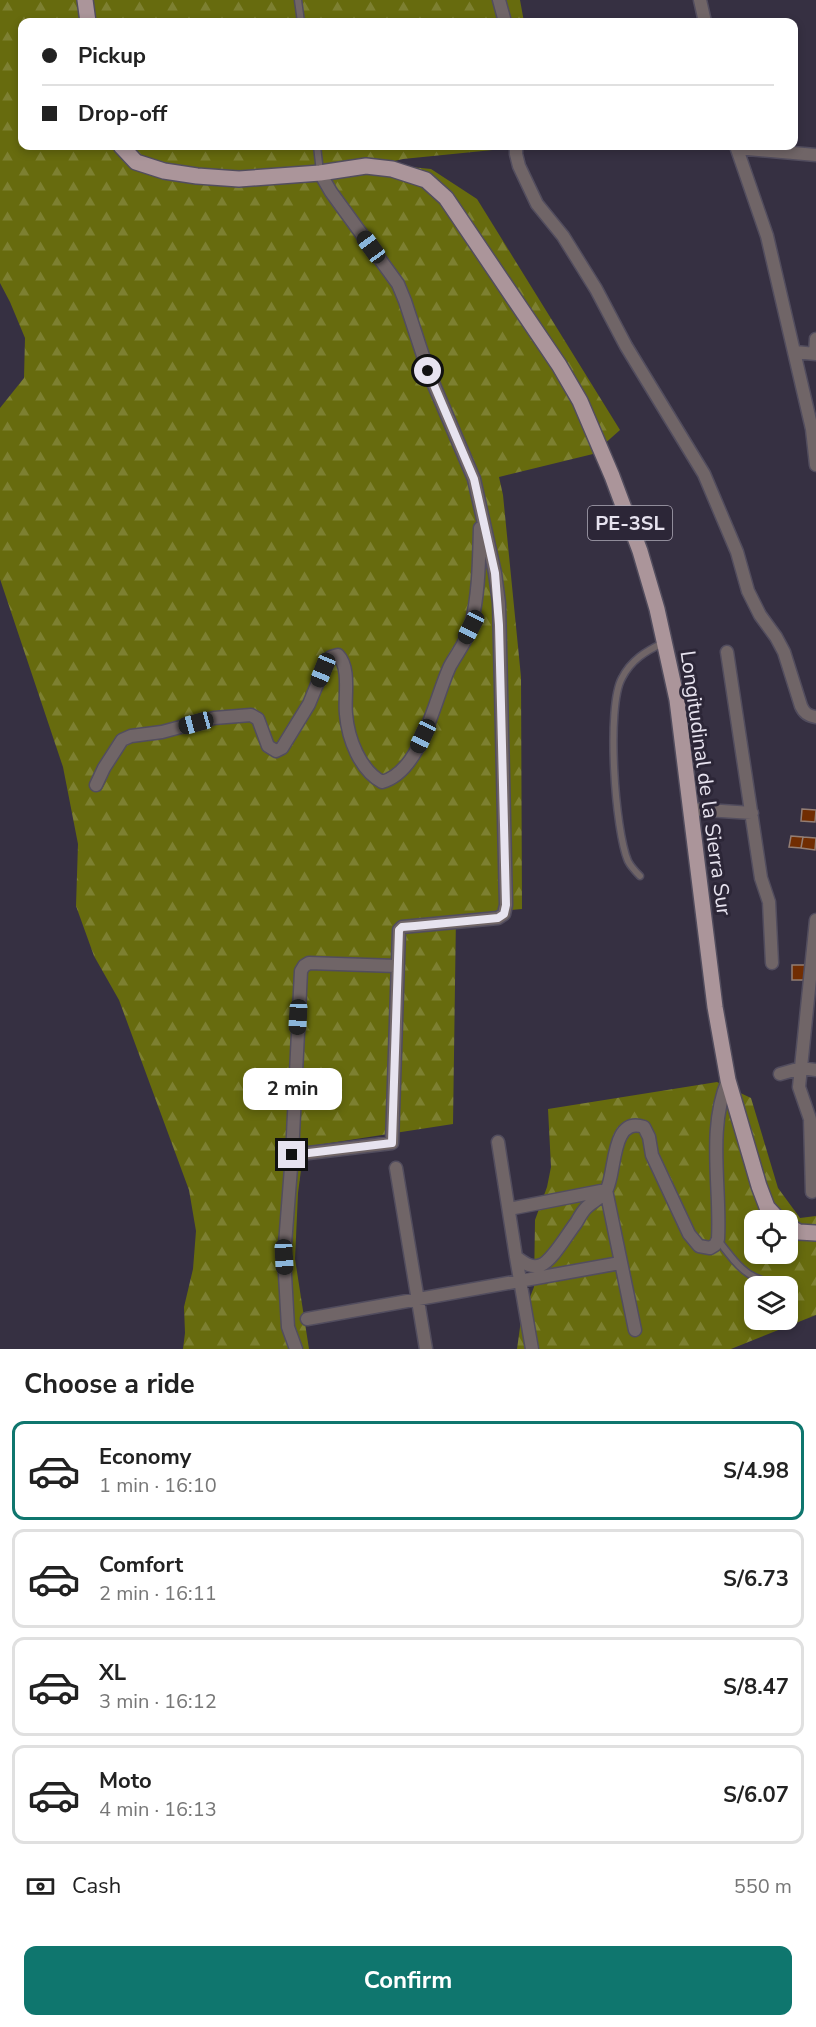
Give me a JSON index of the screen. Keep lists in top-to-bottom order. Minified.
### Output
{"streets":{"main road":["PE-3SL","Longitudinal de la Sierra Sur"]},"page":{"banner":["Pickup","Drop-off"],"bubble":"2 min","heading":"Choose a ride","list":[{"name":"Economy","note":"1 min · 16:10","value":"S/4.98"},{"name":"Comfort","note":"2 min · 16:11","value":"S/6.73"},{"name":"XL","note":"3 min · 16:12","value":"S/8.47"},{"name":"Moto","note":"4 min · 16:13","value":"S/6.07"}],"pay":["Cash","550 m"],"buttons":"Confirm"}}
